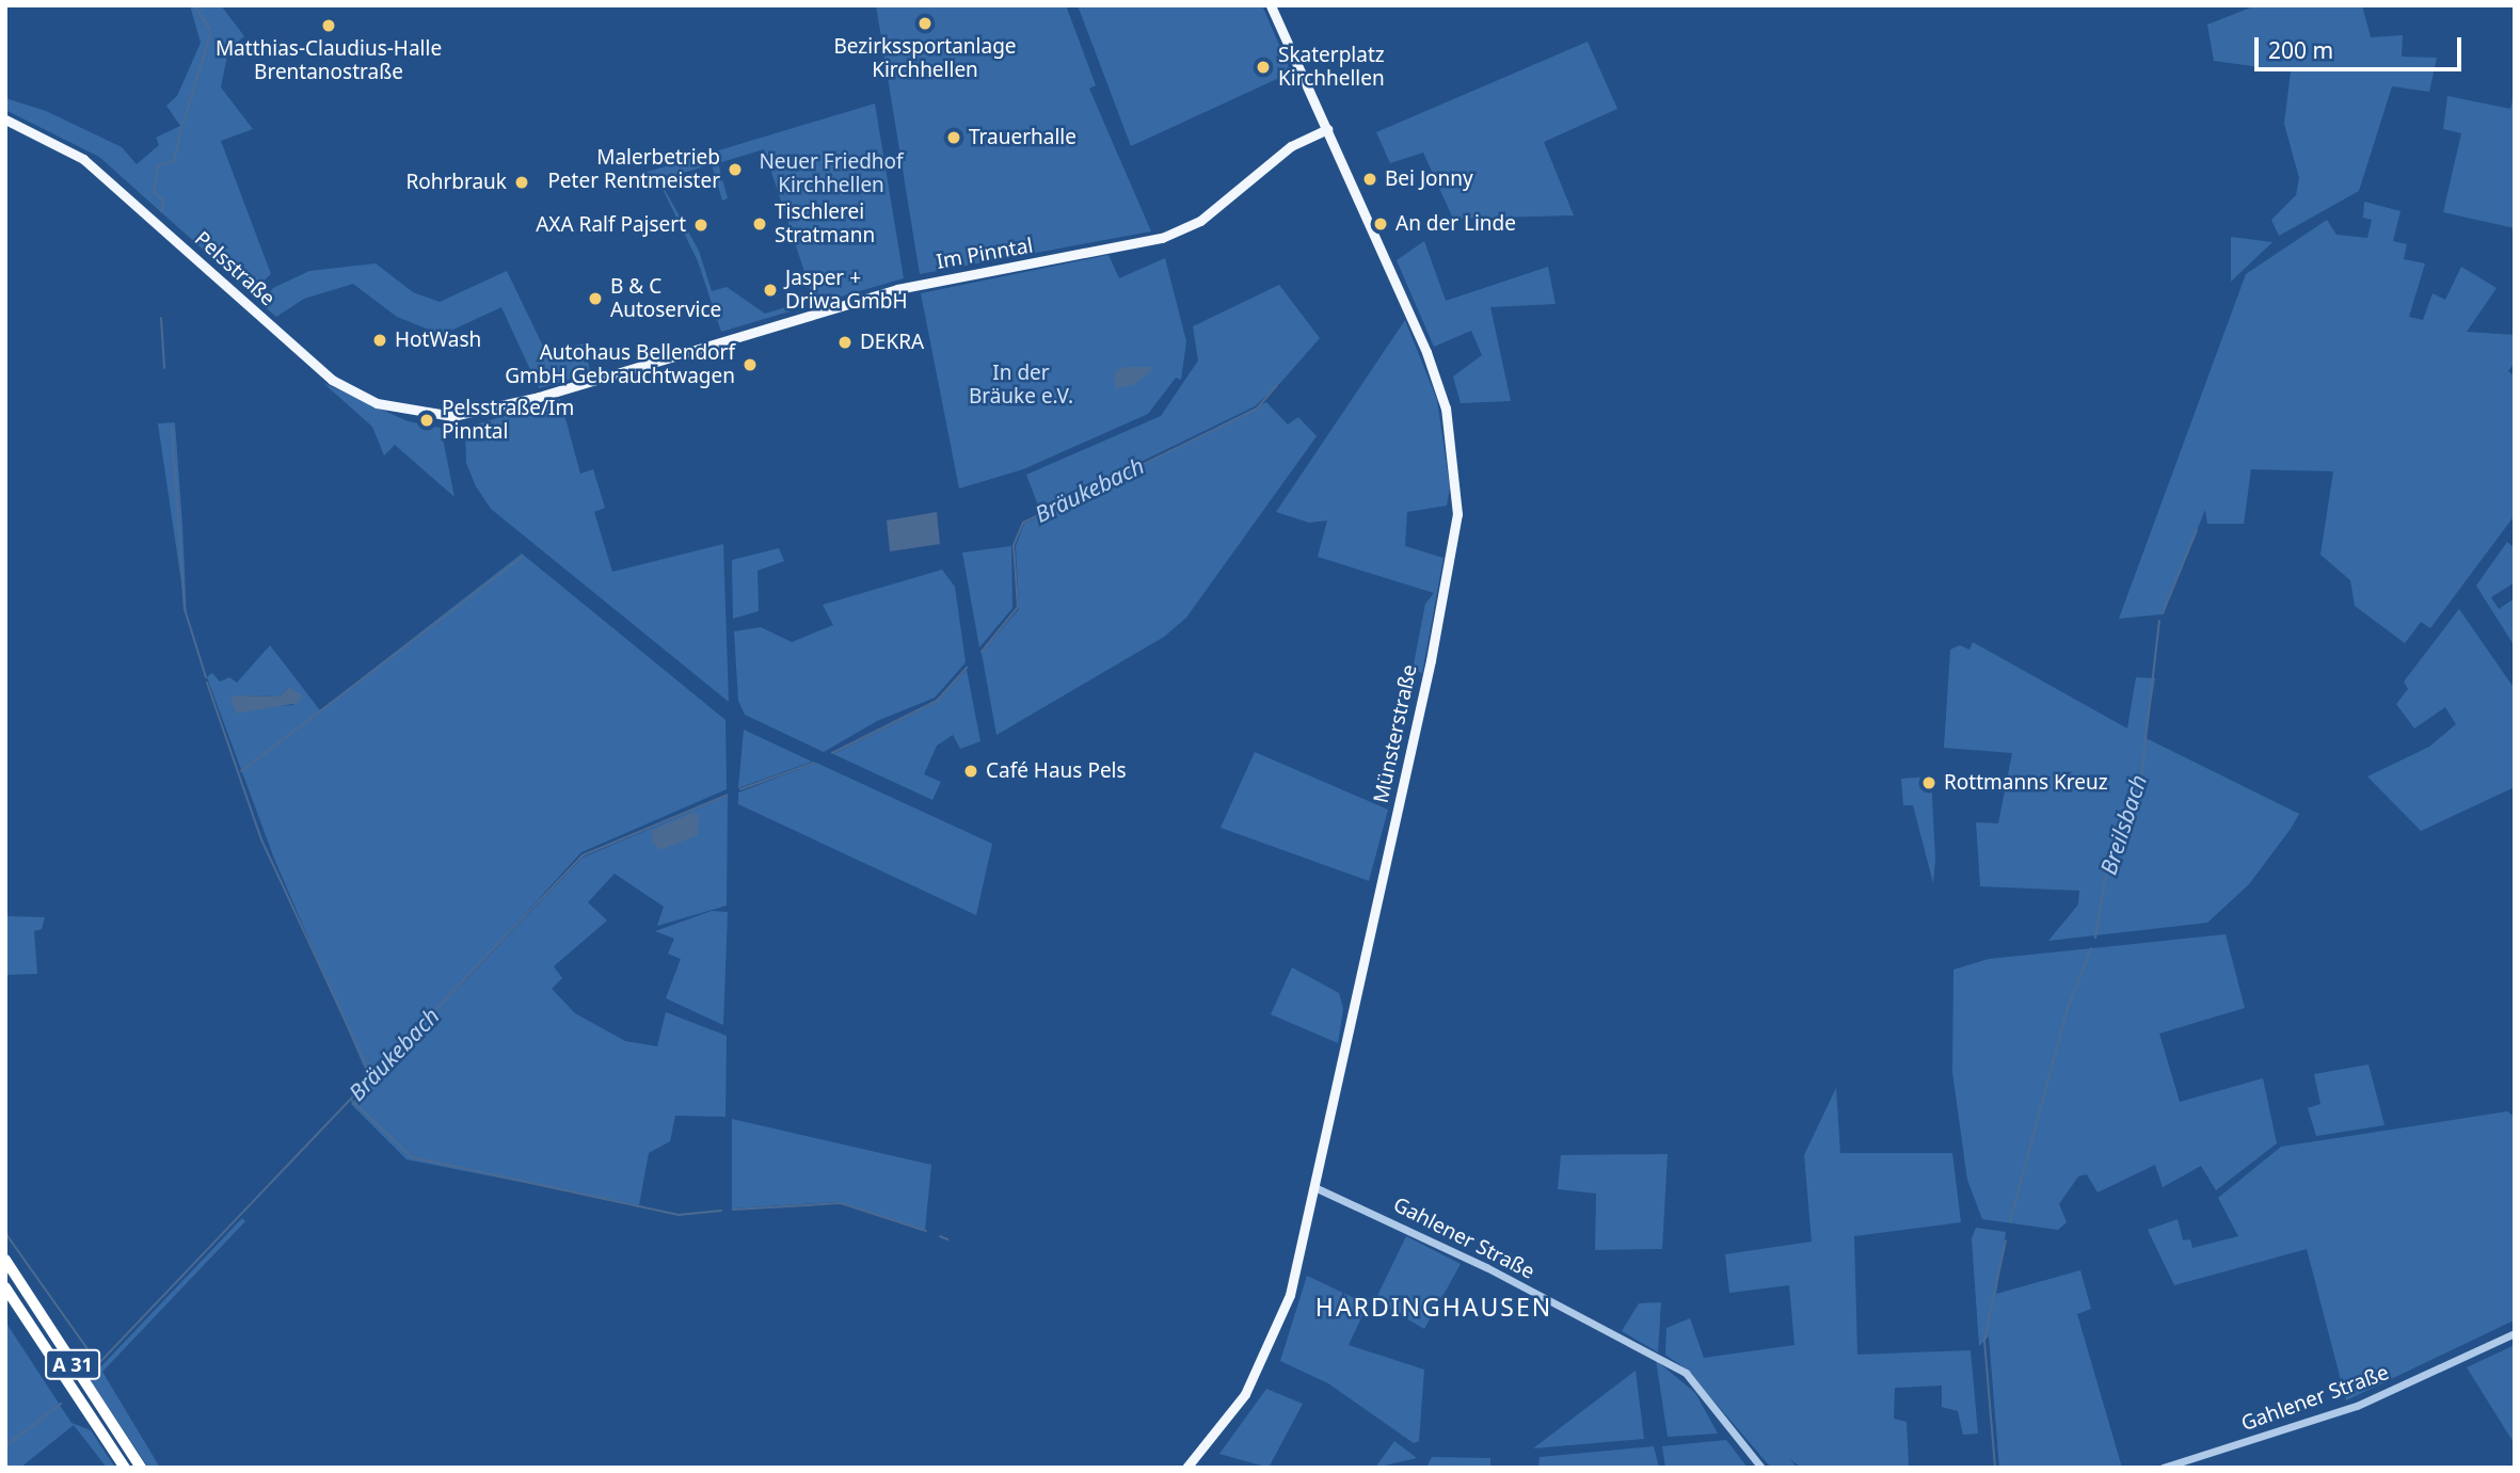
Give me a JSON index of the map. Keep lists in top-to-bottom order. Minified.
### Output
{"streets":{"highway":["A 31"],"main road":["Im Pinntal","Pelsstraße","Münsterstraße"],"street":["Gahlener Straße"]},"crossings":[["Im Pinntal","Pelsstraße"],["Im Pinntal","Münsterstraße"],["Münsterstraße","Gahlener Straße"]],"districts":["HARDINGHAUSEN"],"water":["Bräukebach","Breilsbach"],"parks":["Neuer Friedhof Kirchhellen","In der Bräuke e.V."],"places":["Bezirkssportanlage Kirchhellen","Matthias-Claudius-Halle Brentanostraße","Skaterplatz Kirchhellen","Trauerhalle","Malerbetrieb Peter Rentmeister","Bei Jonny","Rohrbrauk","Tischlerei Stratmann","An der Linde","AXA Ralf Pajsert","Jasper + Driwa GmbH","B & C Autoservice","HotWash","DEKRA","Autohaus Bellendorf GmbH Gebrauchtwagen","Pelsstraße/Im Pinntal","Café Haus Pels","Rottmanns Kreuz"],"scale_bar":"200 m"}
